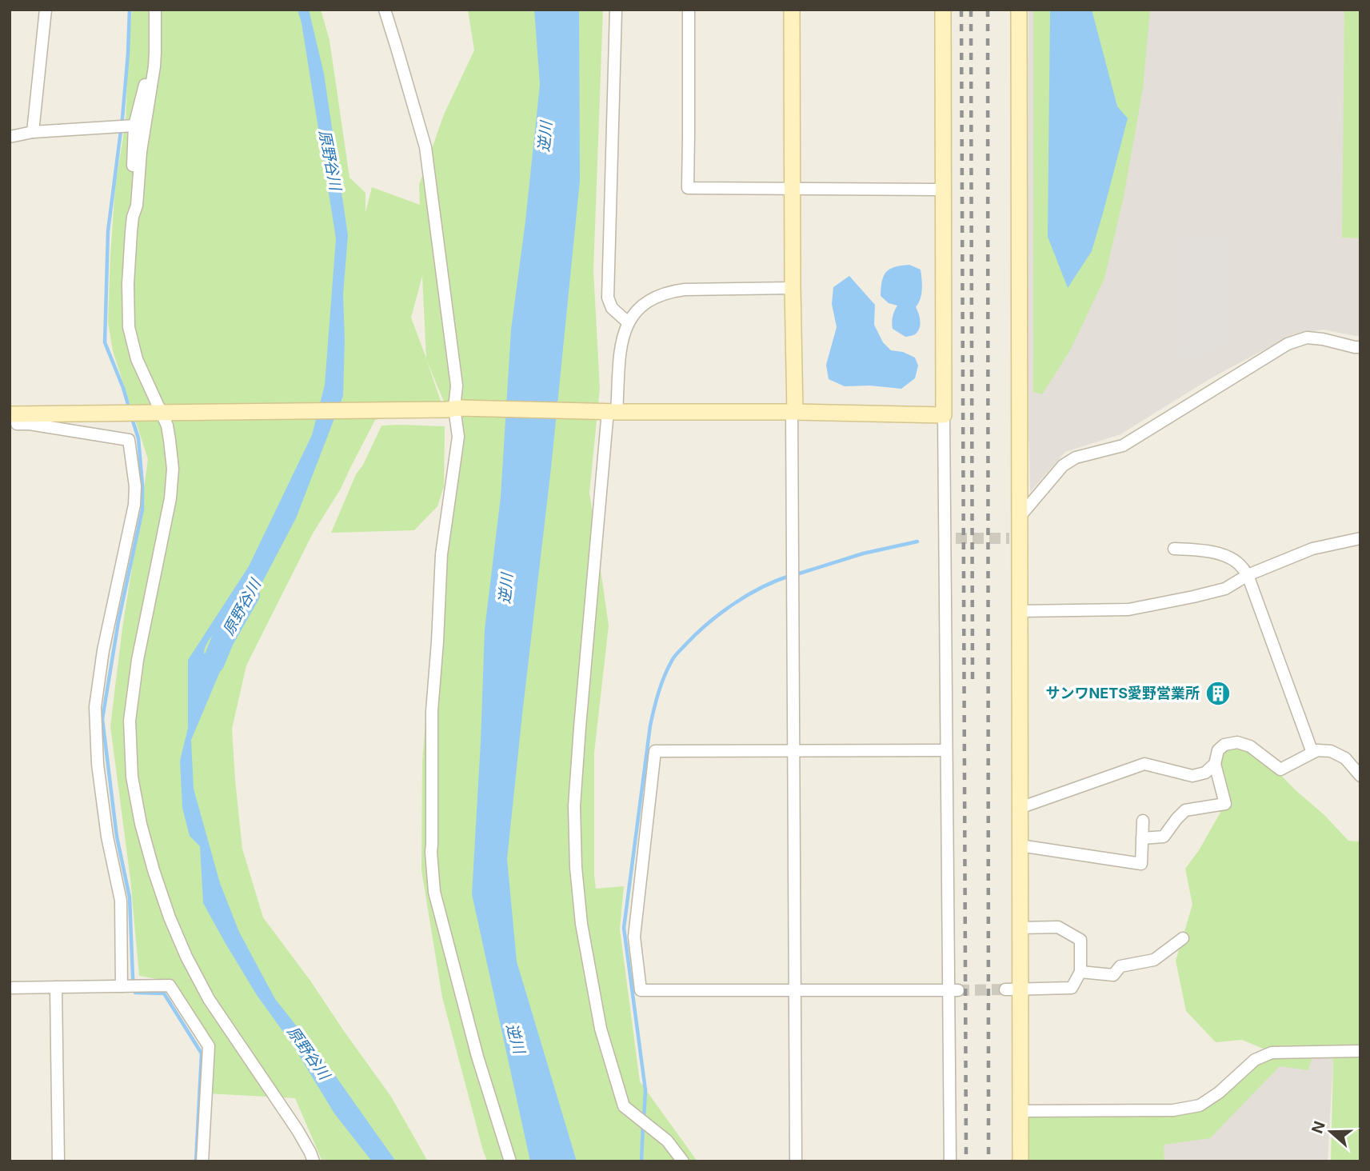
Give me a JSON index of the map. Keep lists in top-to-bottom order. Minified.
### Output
{"water":["逆川","原野谷川"],"places":{"building":["サンワNETS愛野営業所"]},"north":"left"}
